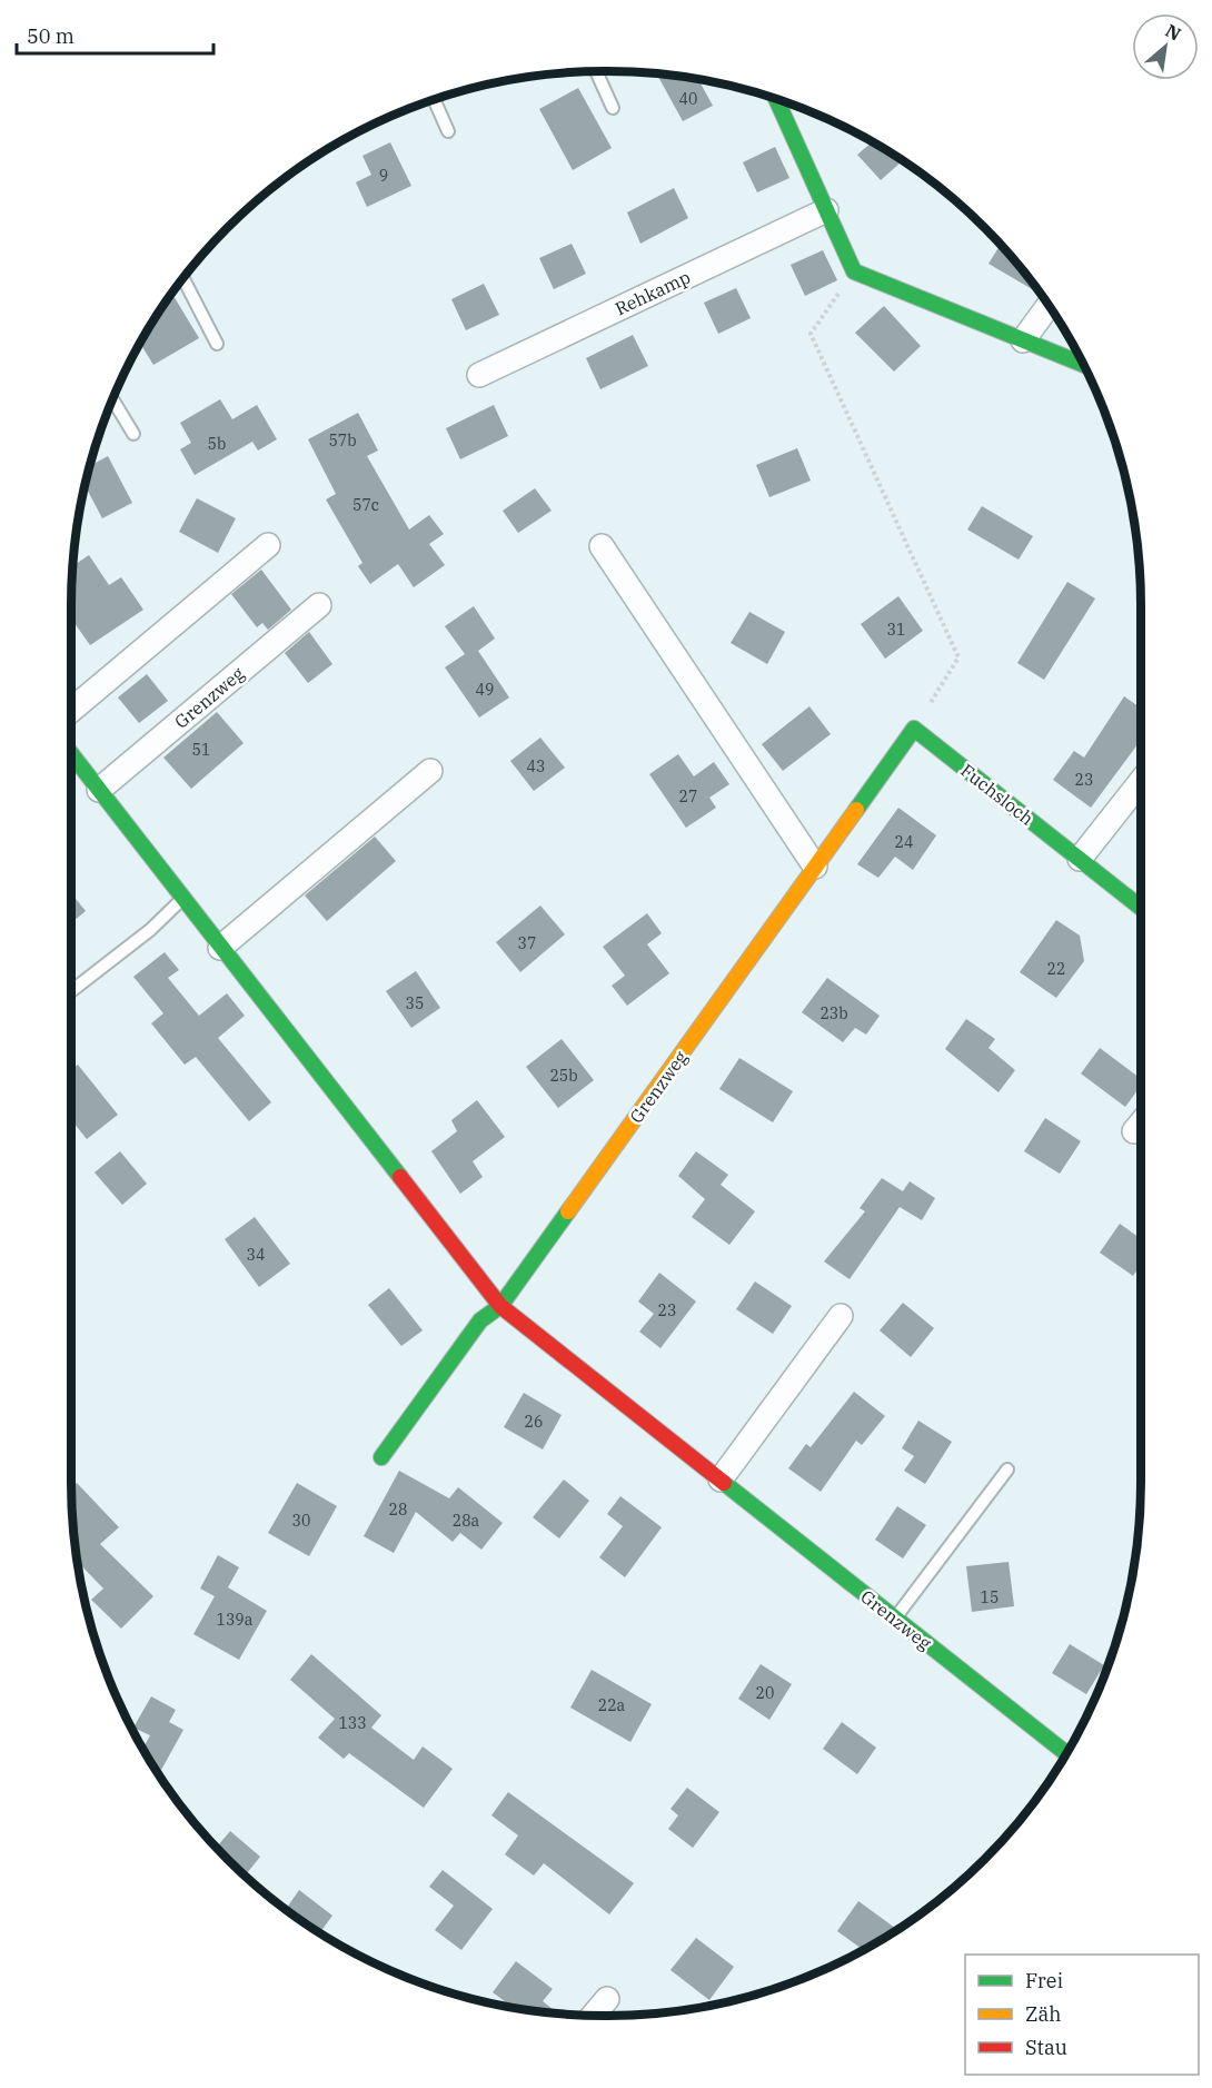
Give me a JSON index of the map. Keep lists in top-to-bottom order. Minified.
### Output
{"streets":{"street":["Rehkamp","Grenzweg","Fuchsloch"]},"crossings":[["Grenzweg","Fuchsloch"]],"house_numbers":["40","9","57b","5b","57c","31","49","51","43","23","27","24","37","22","35","23b","25b","34","23","26","28","30","28a","15","139a","20","22a","133"],"legend":["Frei","Zäh","Stau"],"scale_bar":"50 m","north":"top right"}
